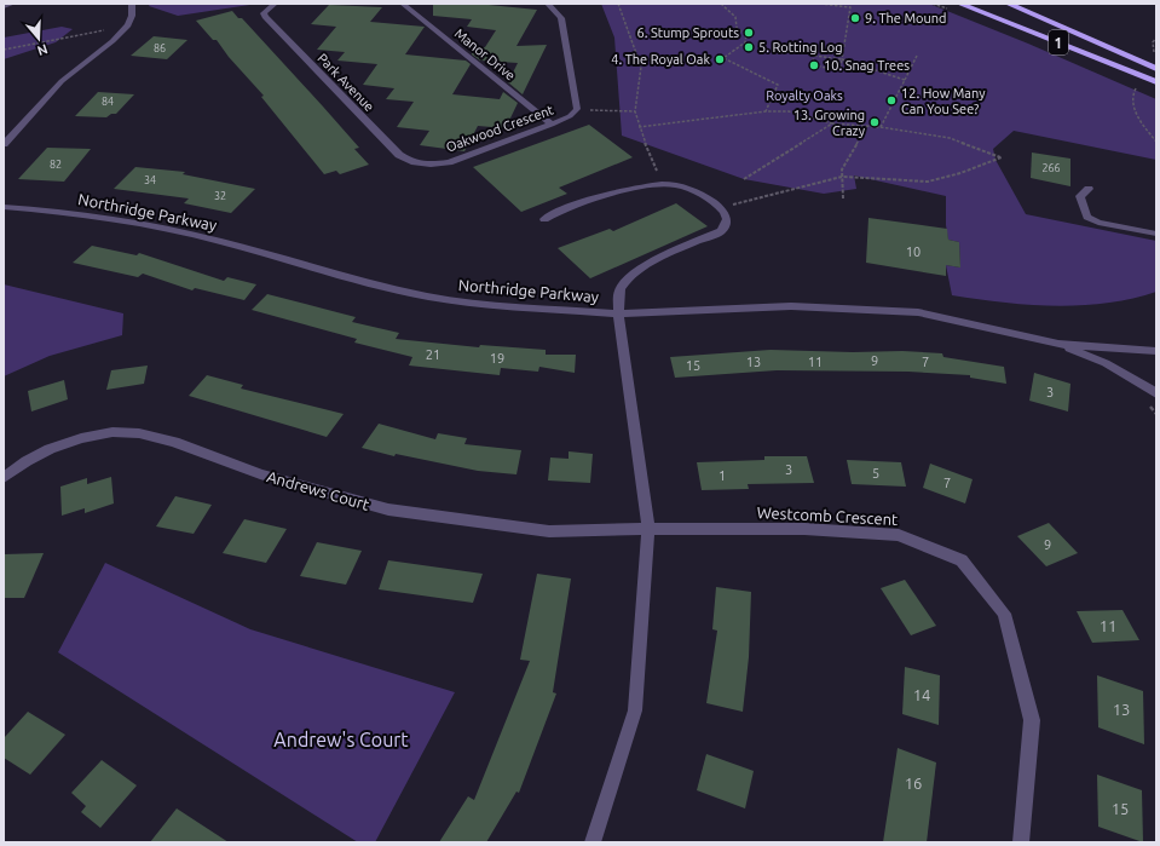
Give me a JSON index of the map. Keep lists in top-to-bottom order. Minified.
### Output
{"streets":{"highway":["1"],"street":["Manor Drive","Park Avenue","Oakwood Crescent","Northridge Parkway","Andrews Court","Westcomb Crescent"]},"crossings":[["Manor Drive","Oakwood Crescent"],["Park Avenue","Oakwood Crescent"],["Andrews Court","Westcomb Crescent"]],"parks":["Royalty Oaks","Andrew's Court"],"places":["9. The Mound","6. Stump Sprouts","5. Rotting Log","4. The Royal Oak","10. Snag Trees","12. How Many Can You See?","13. Growing Crazy"],"house_numbers":["86","84","82","266","34","32","10","21","19","9","13","11","7","15","3","3","5","1","7","9","11","14","13","16","15"],"north":"bottom"}
